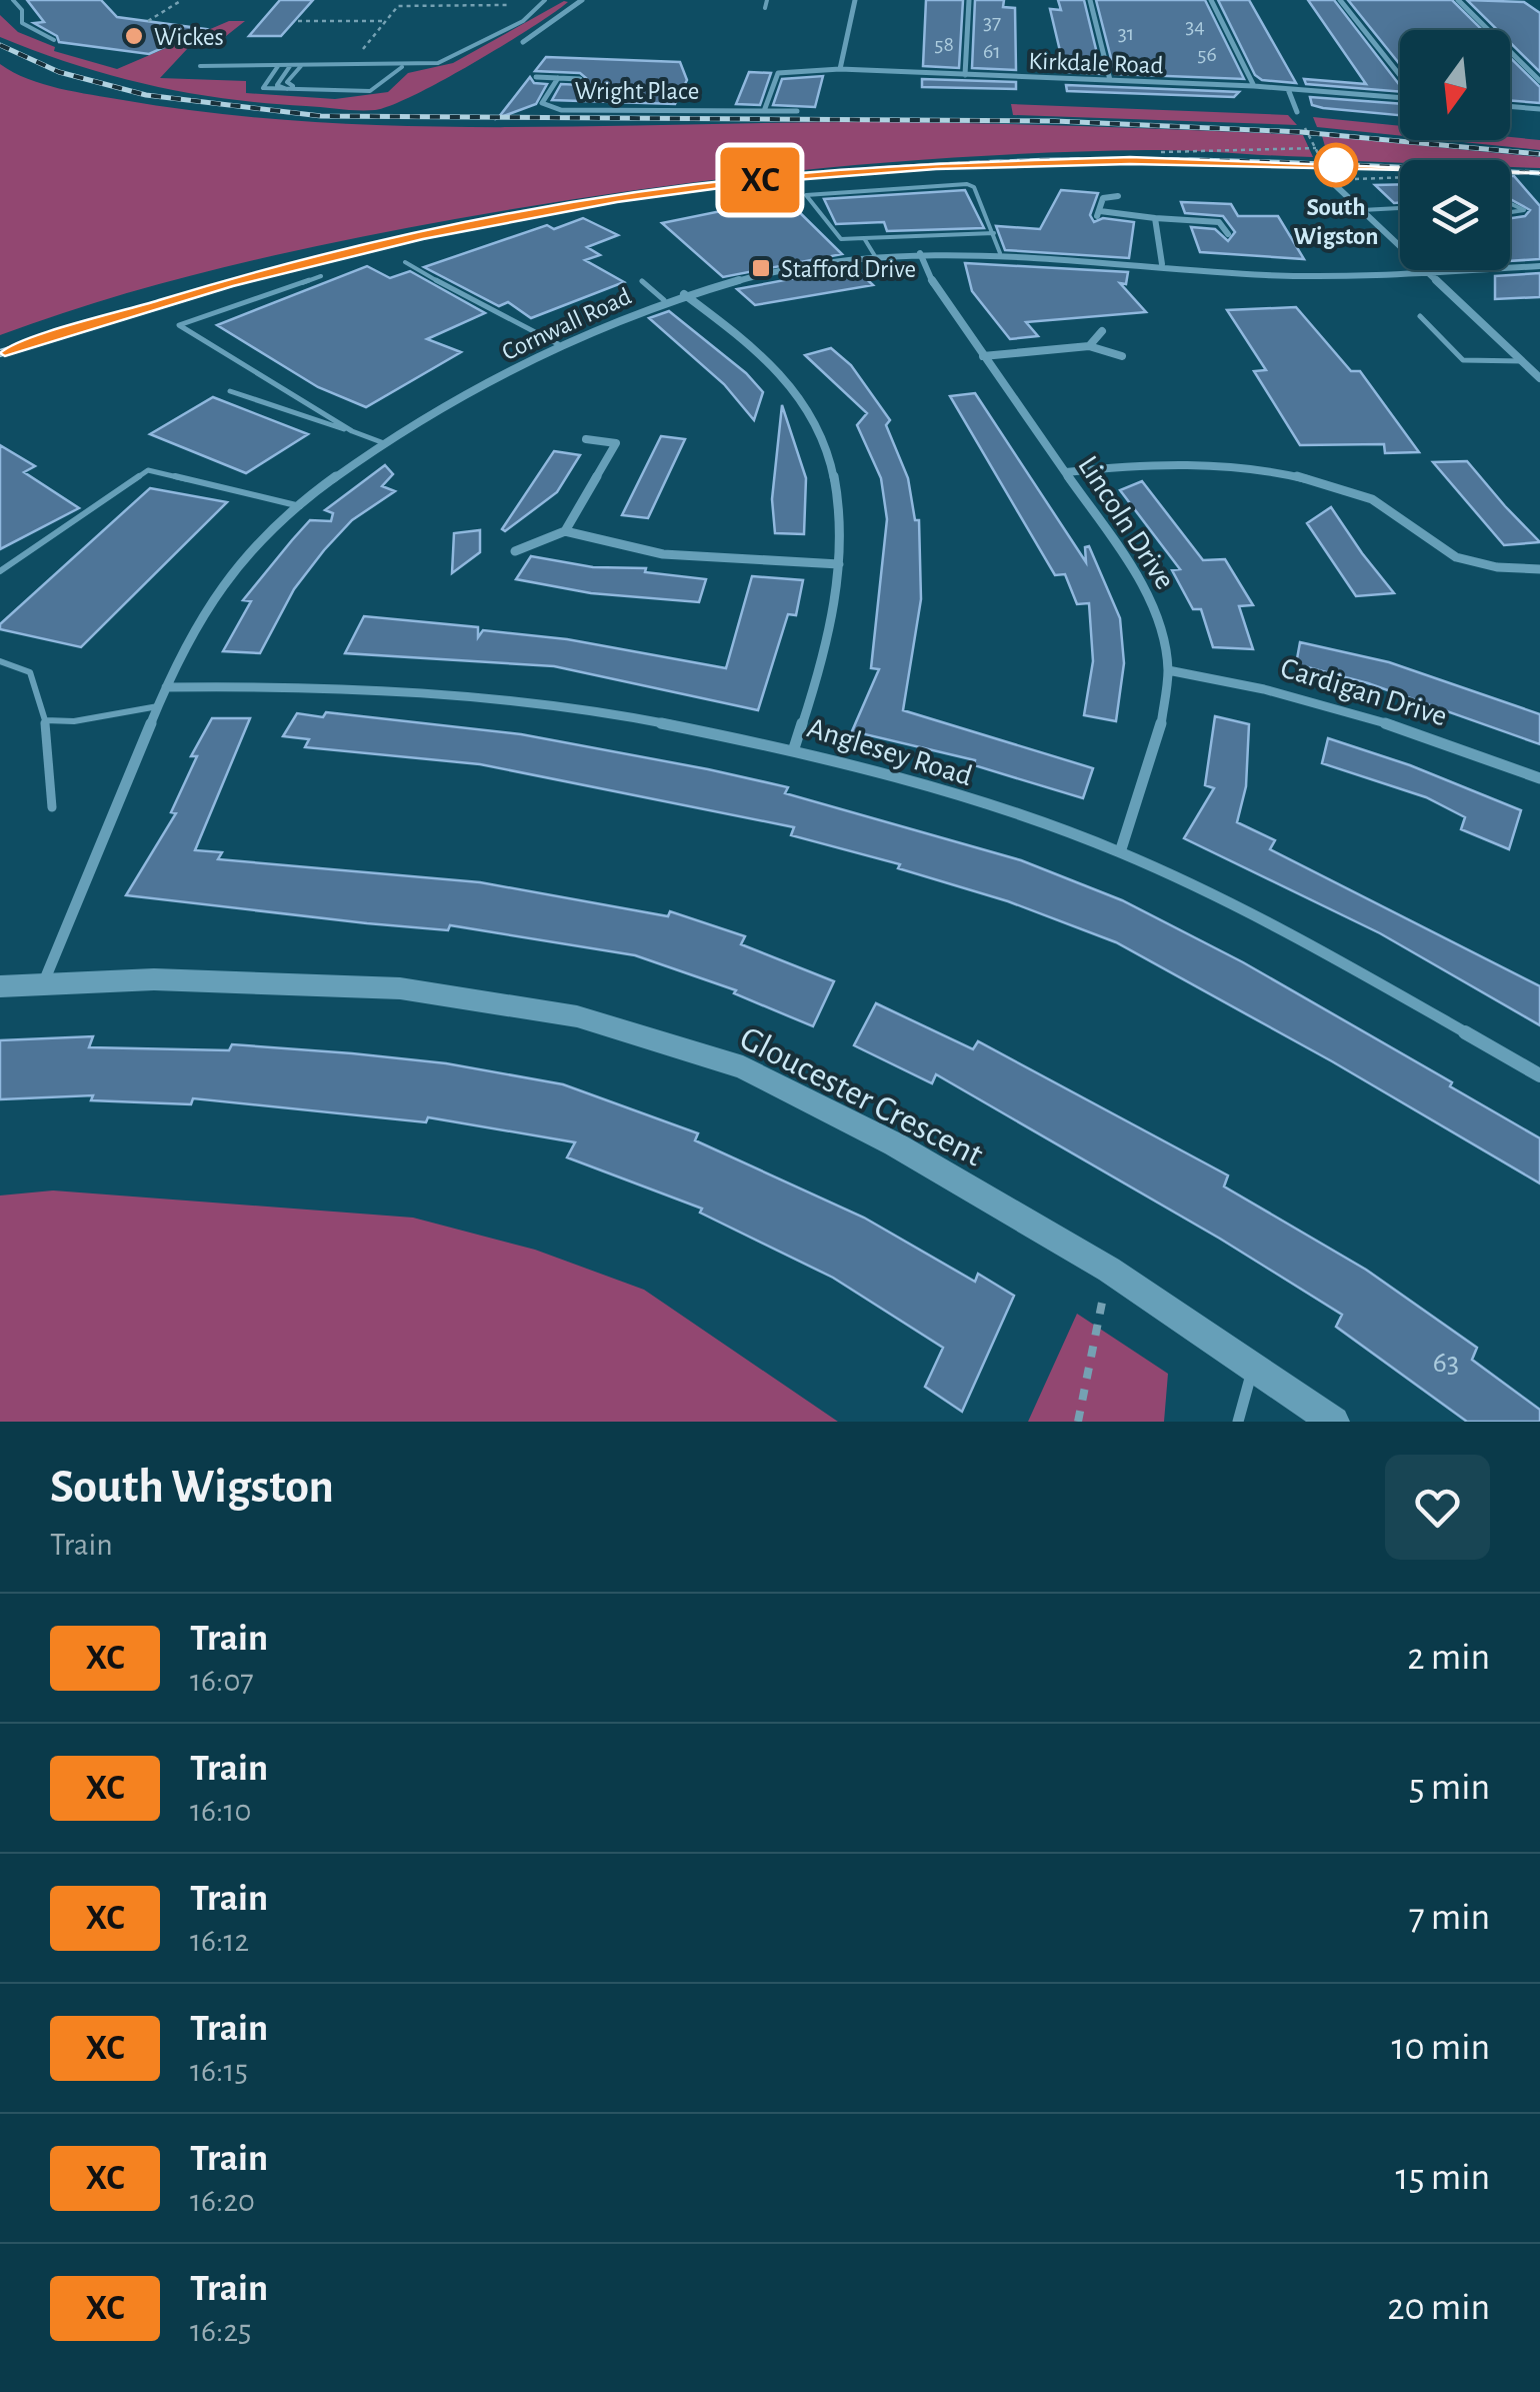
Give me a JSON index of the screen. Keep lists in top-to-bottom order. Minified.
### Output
{"streets":{"street":["Kirkdale Road","Wright Place","Cornwall Road","Lincoln Drive","Cardigan Drive","Anglesey Road","Gloucester Crescent"]},"crossings":[["Kirkdale Road","Wright Place"],["Cornwall Road","Lincoln Drive"],["Cornwall Road","Anglesey Road"],["Cornwall Road","Gloucester Crescent"],["Lincoln Drive","Cardigan Drive"],["Lincoln Drive","Anglesey Road"]],"places":{"other":["Wickes","South Wigston"],"transit":["Stafford Drive"]},"house_numbers":["37","34","31","58","61","56","63"],"north":"bottom","page":{"on_map":"XC","heading":["South Wigston","Train"],"list":[{"mark":"XC","name":"Train","note":"16:07","value":"2 min"},{"mark":"XC","name":"Train","note":"16:10","value":"5 min"},{"mark":"XC","name":"Train","note":"16:12","value":"7 min"},{"mark":"XC","name":"Train","note":"16:15","value":"10 min"},{"mark":"XC","name":"Train","note":"16:20","value":"15 min"},{"mark":"XC","name":"Train","note":"16:25","value":"20 min"}]}}
